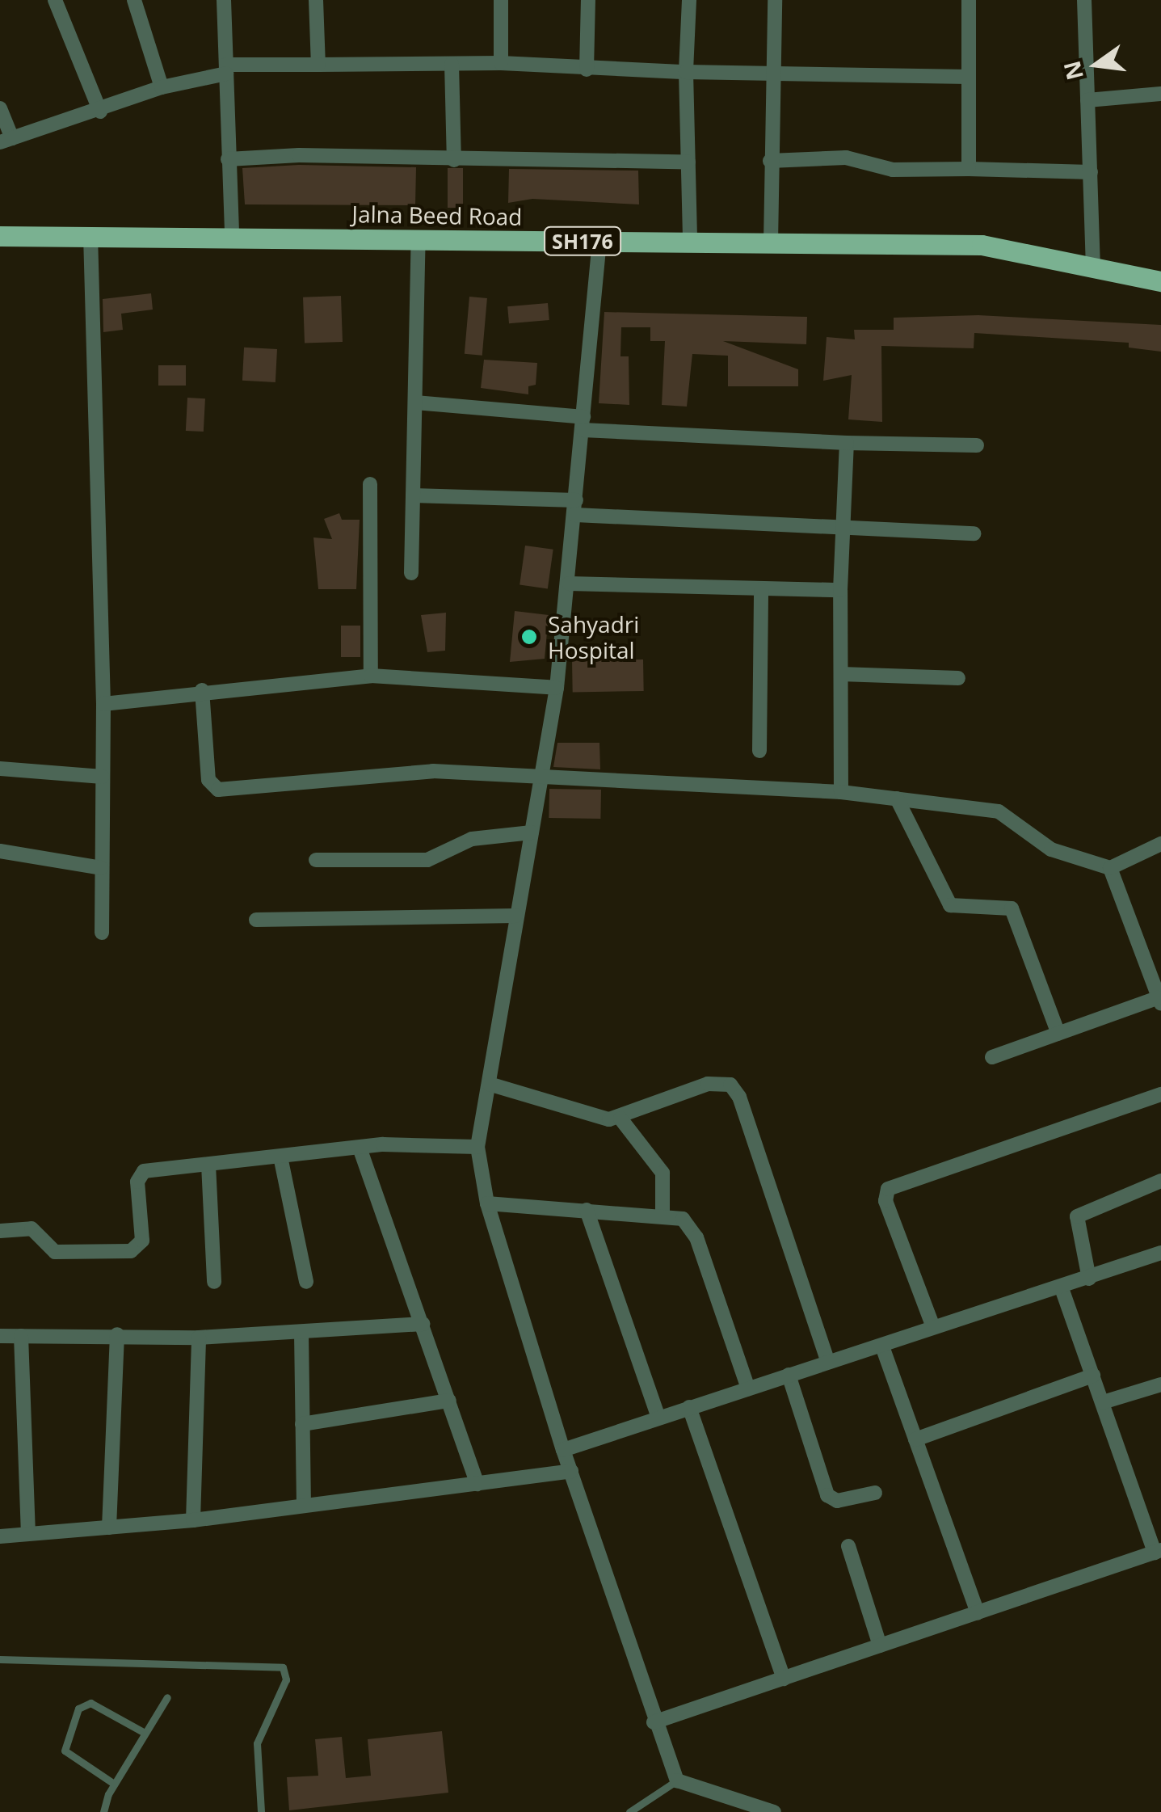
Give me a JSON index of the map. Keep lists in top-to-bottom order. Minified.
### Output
{"streets":{"main road":["Jalna Beed Road","SH176"]},"places":["Sahyadri Hospital"],"north":"left"}
